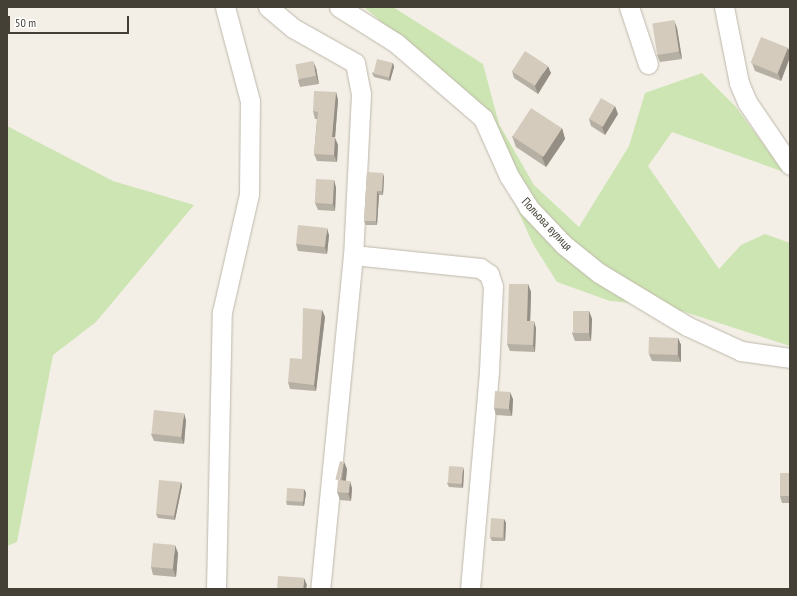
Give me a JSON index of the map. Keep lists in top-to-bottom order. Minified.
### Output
{"streets":{"street":["Польова вулиця"]},"scale_bar":"50 m"}
